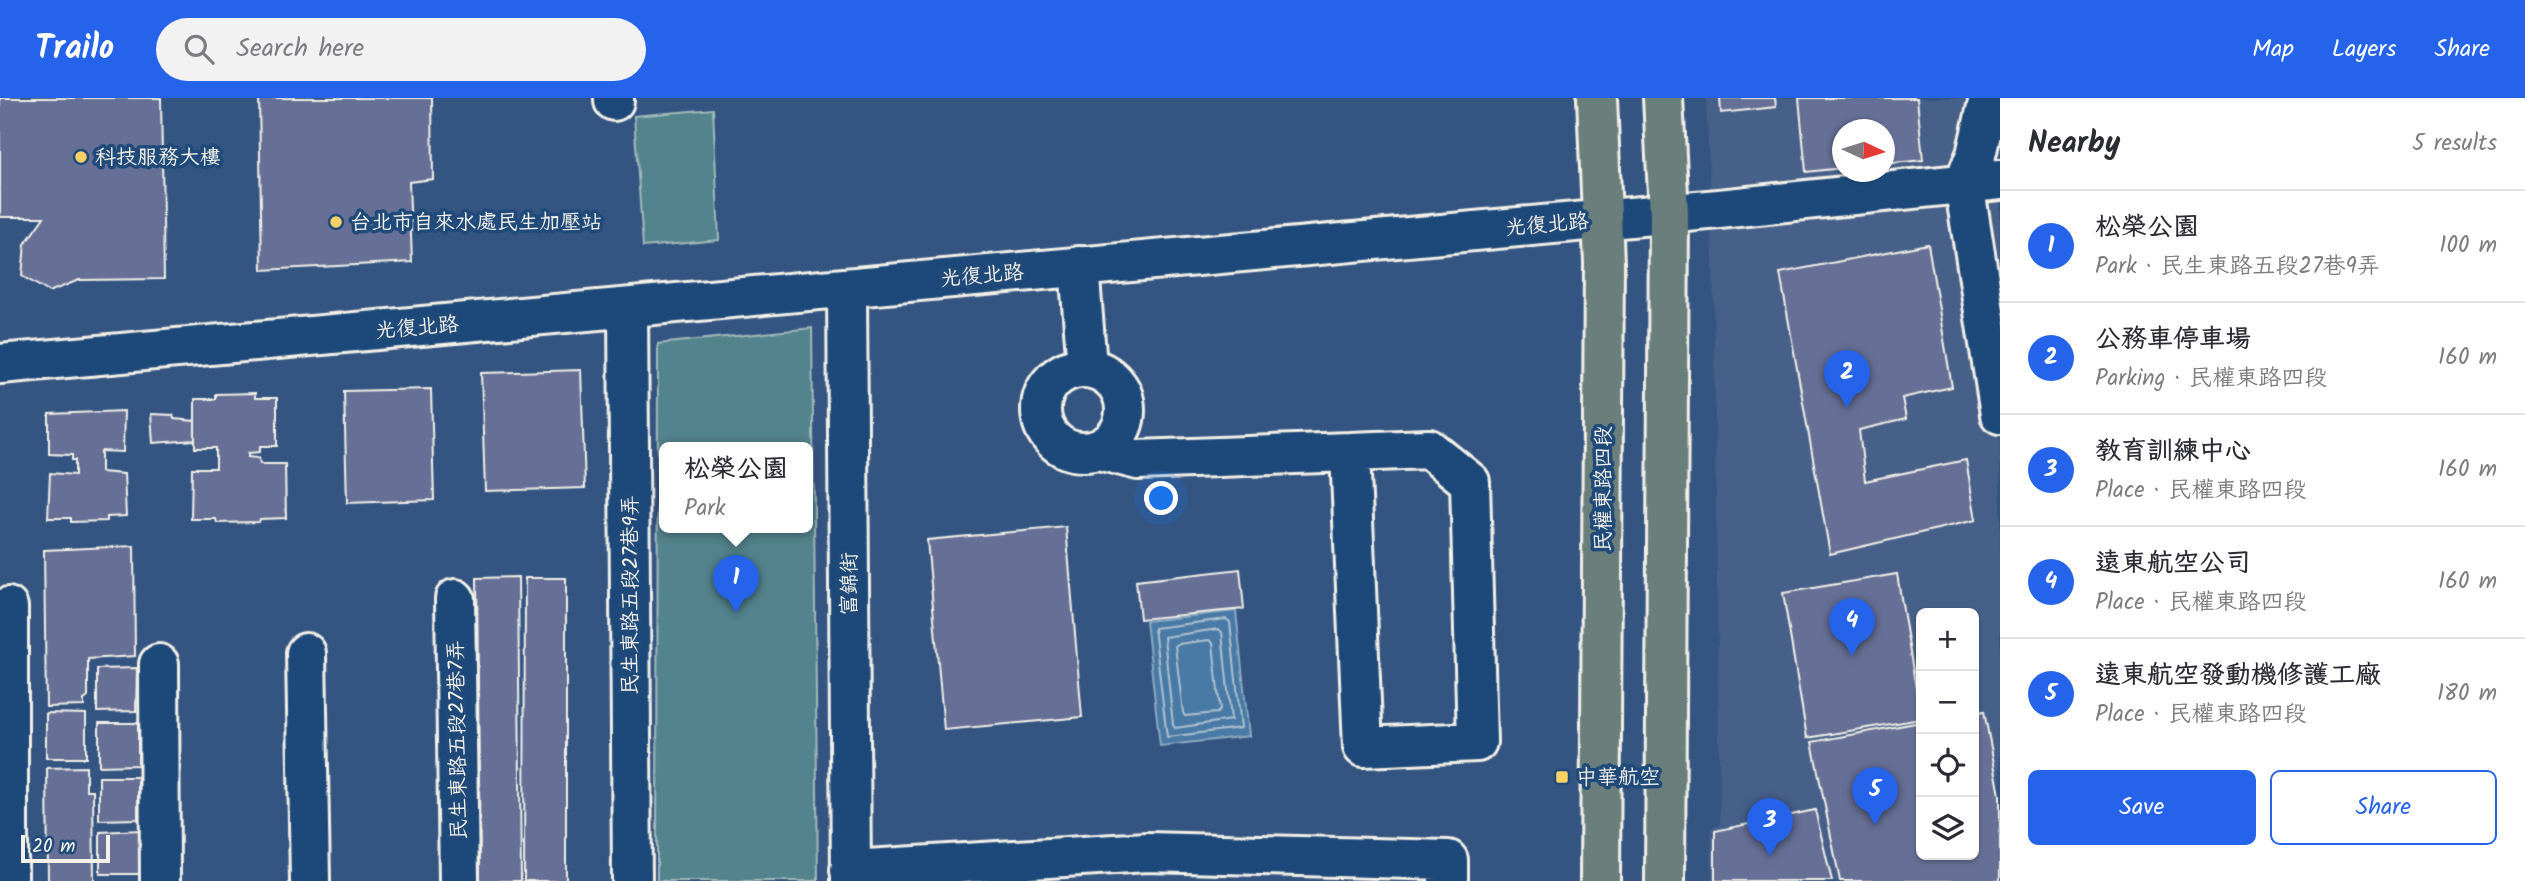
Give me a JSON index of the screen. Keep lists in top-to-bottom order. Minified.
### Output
{"streets":{"main road":["民權東路四段"],"street":["光復北路","富錦街","民生東路五段27巷9弄","民生東路五段27巷7弄"]},"crossings":[["光復北路","民權東路四段"],["光復北路","富錦街"],["光復北路","民生東路五段27巷9弄"]],"places":{"other":["科技服務大樓","台北市自來水處民生加壓站"],"transit":["中華航空"]},"scale_bar":"20 m","north":"right","page":{"header":"Trailo","search":"Search here","nav":["Map","Layers","Share"],"heading":["Nearby","5 results"],"list":[{"mark":"1","name":"松榮公園","note":"Park · 民生東路五段27巷9弄","value":"100 m"},{"mark":"2","name":"公務車停車場","note":"Parking · 民權東路四段","value":"160 m"},{"mark":"3","name":"教育訓練中心","note":"Place · 民權東路四段","value":"160 m"},{"mark":"4","name":"遠東航空公司","note":"Place · 民權東路四段","value":"160 m"},{"mark":"5","name":"遠東航空發動機修護工廠","note":"Place · 民權東路四段","value":"180 m"}],"pins":["2","1","4","5","3"],"popup":["松榮公園","Park"],"map_buttons":["+","−"],"buttons":["Save","Share"],"scale":"20 m"}}
